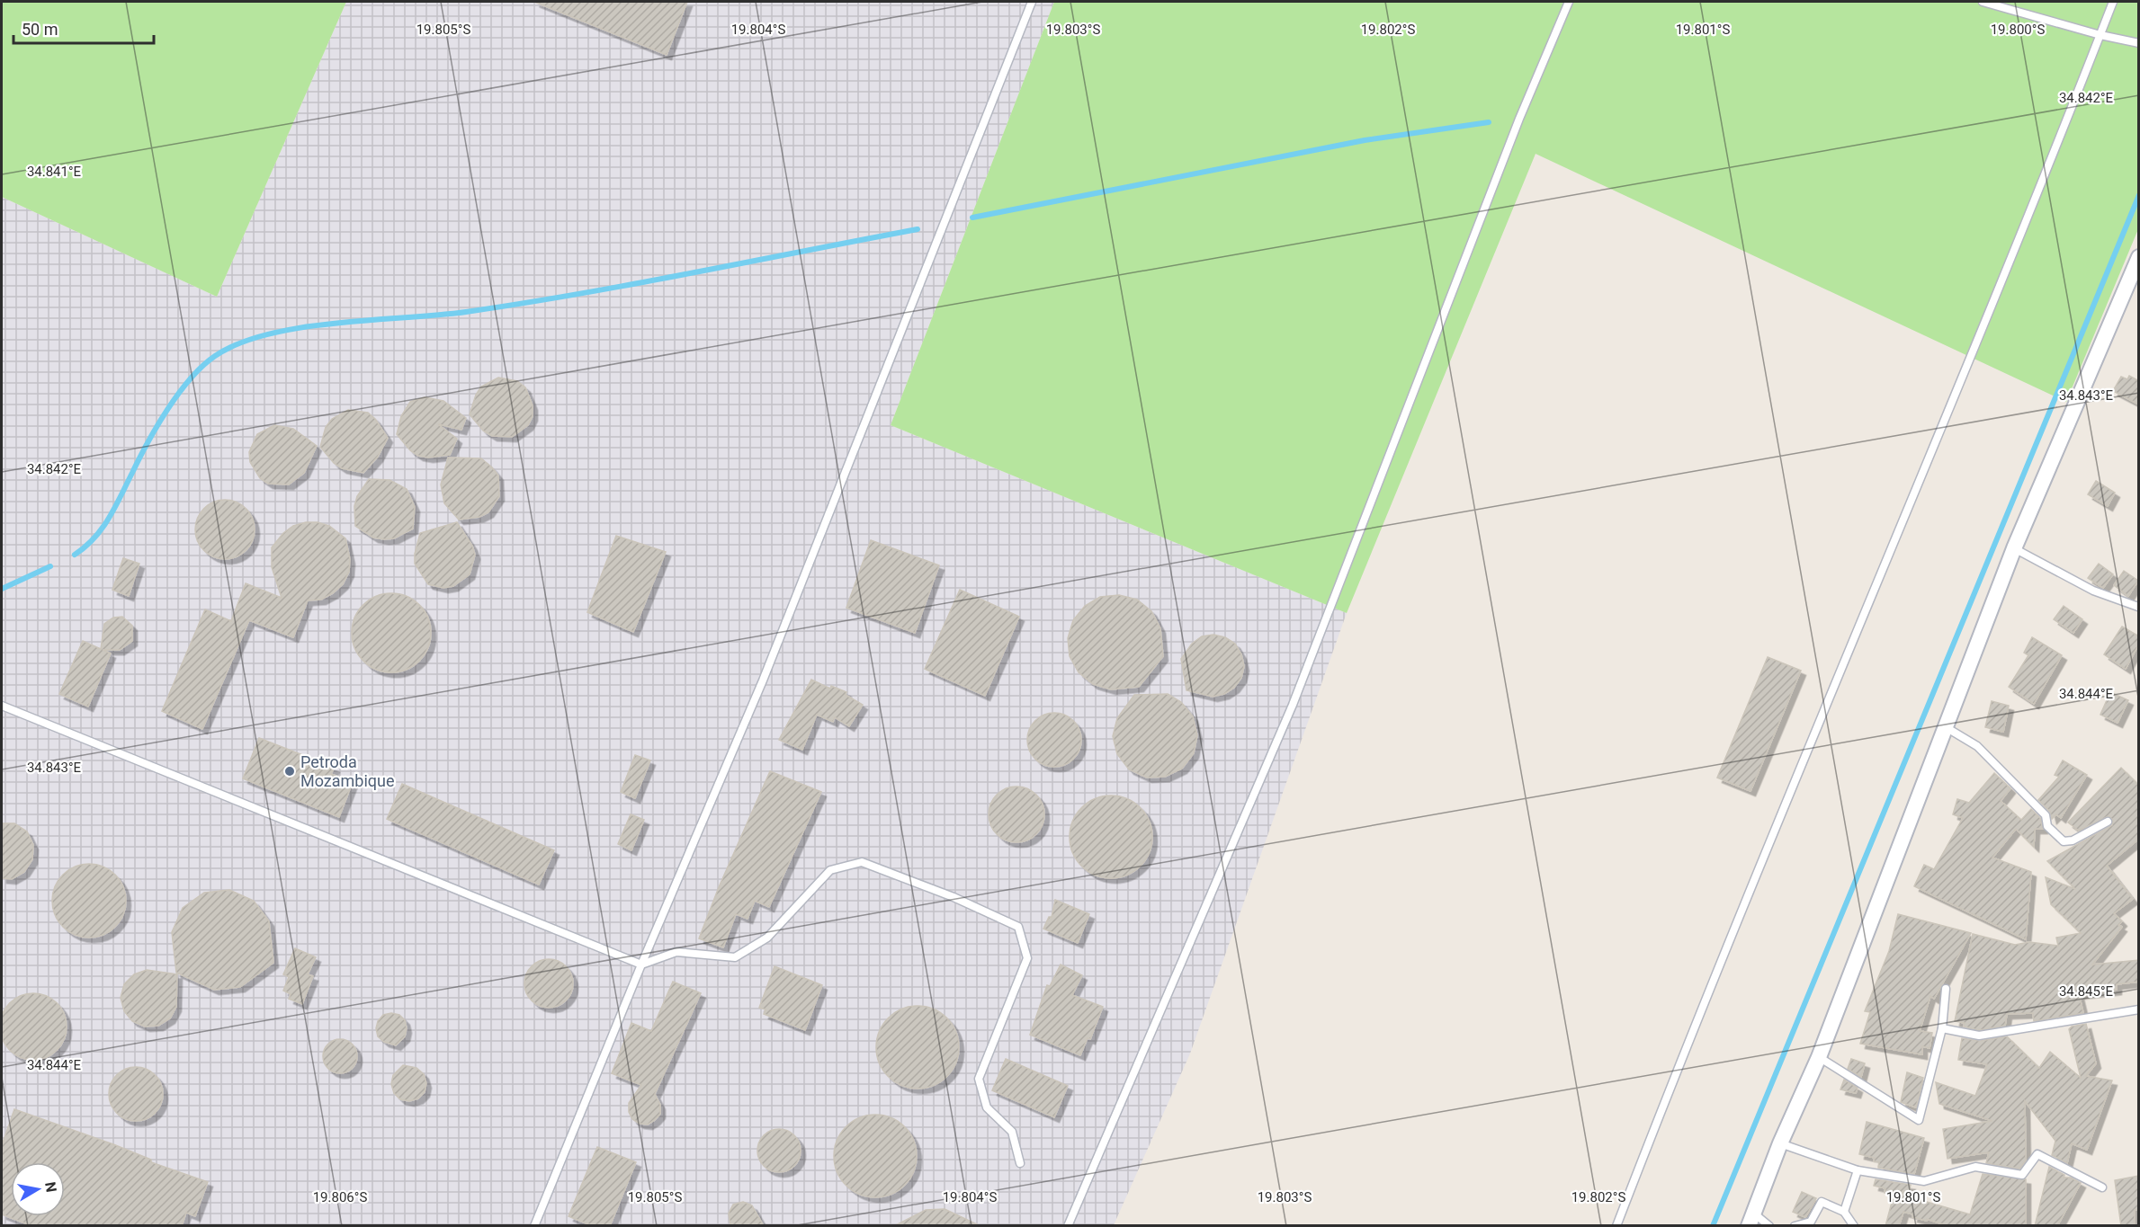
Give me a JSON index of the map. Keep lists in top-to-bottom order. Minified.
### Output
{"places":["Petroda Mozambique"],"scale_bar":"50 m","north":"right","coordinates":["19.801°S","19.800°S","19.805°S","19.804°S","19.803°S","19.802°S","34.842°E","34.841°E","34.843°E","34.844°E","34.845°E","19.806°S"]}
